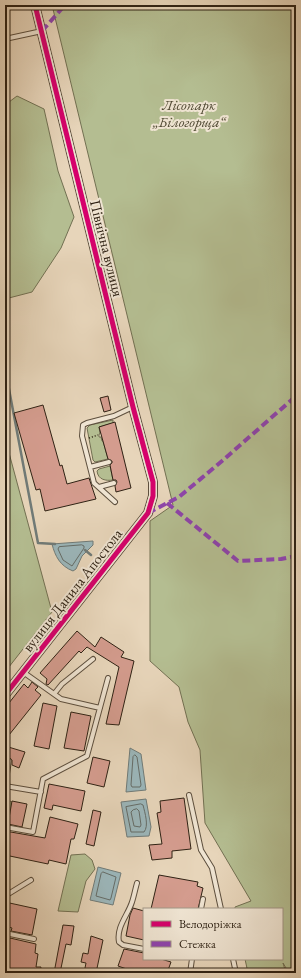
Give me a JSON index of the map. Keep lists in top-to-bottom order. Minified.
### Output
{"streets":{"street":["Північна вулиця","вулиця Данила Апостола"]},"crossings":[["Північна вулиця","вулиця Данила Апостола"]],"parks":["Лісопарк „Білогорща“"],"legend":["Велодоріжка","Стежка"]}
